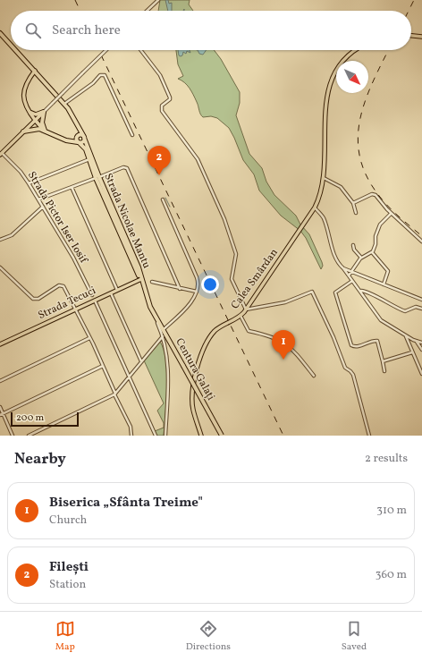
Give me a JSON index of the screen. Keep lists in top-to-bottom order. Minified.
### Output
{"streets":{"highway":["Strada Nicolae Mantu","Centura Galați"],"main road":["Calea Smârdan","Strada Tecuci"],"street":["Strada Pictor Iser Iosif"]},"crossings":[["Strada Nicolae Mantu","Strada Tecuci"],["Strada Nicolae Mantu","Centura Galați"]],"scale_bar":"200 m","north":"bottom right","page":{"search":"Search here","pins":["2","1"],"scale":"200 m","heading":["Nearby","2 results"],"list":[{"mark":"1","name":"Biserica „Sfânta Treime\"","note":"Church","value":"310 m"},{"mark":"2","name":"Filești","note":"Station","value":"360 m"}],"nav":["Map","Directions","Saved"]}}
